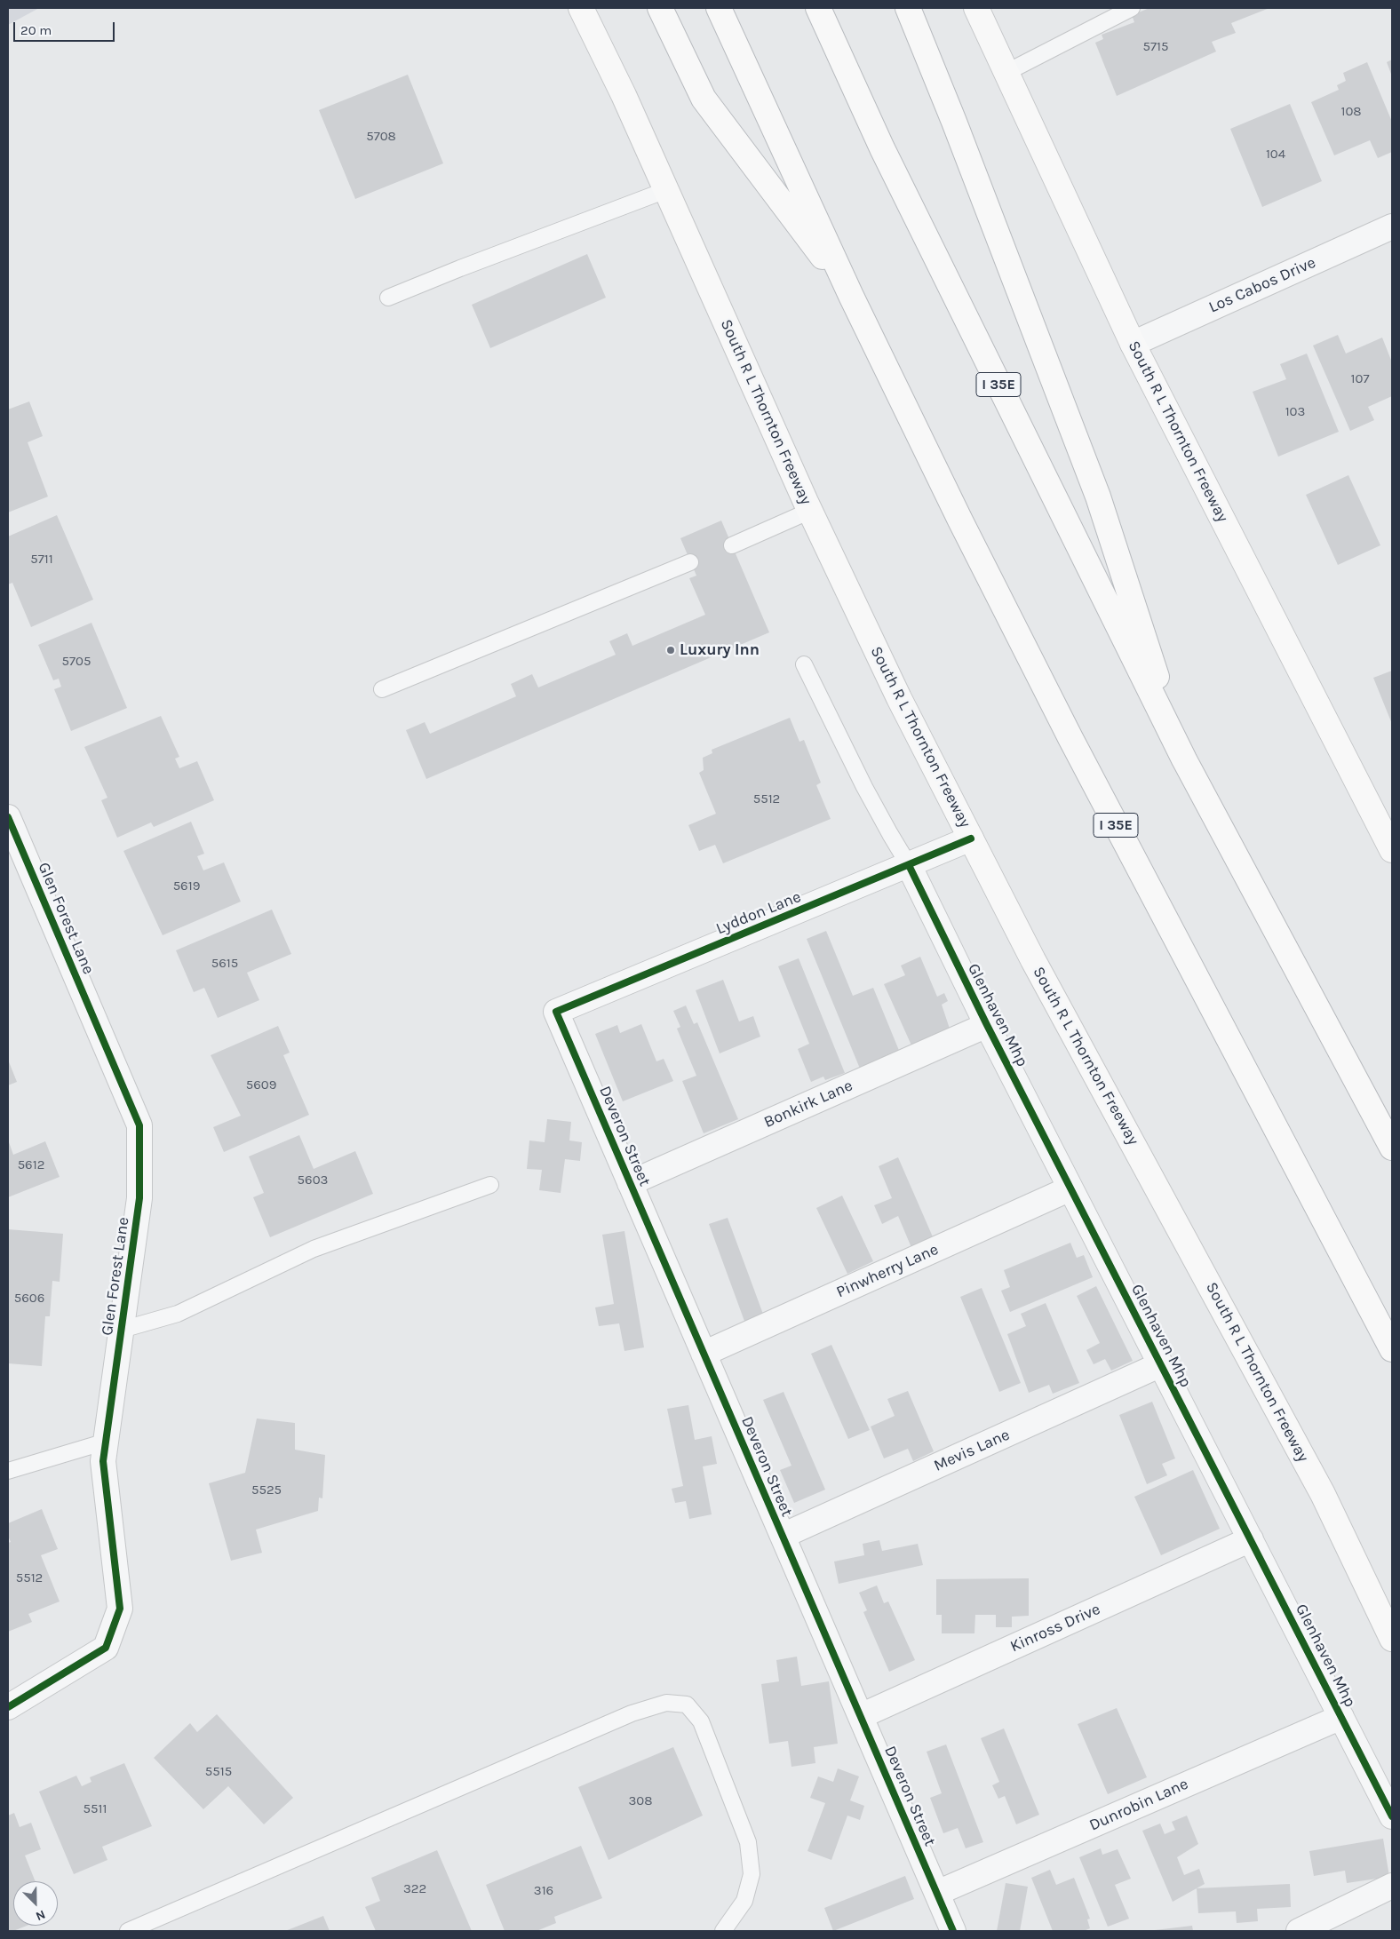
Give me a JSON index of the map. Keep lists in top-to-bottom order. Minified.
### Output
{"streets":{"main road":["I 35E","South R L Thornton Freeway"],"street":["Los Cabos Drive","Lyddon Lane","Glen Forest Lane","Glenhaven Mhp","Bonkirk Lane","Deveron Street","Pinwherry Lane","Mevis Lane","Kinross Drive","Dunrobin Lane"]},"crossings":[["Los Cabos Drive","South R L Thornton Freeway"],["South R L Thornton Freeway","Lyddon Lane"],["Lyddon Lane","Glenhaven Mhp"],["Lyddon Lane","Deveron Street"],["Glenhaven Mhp","Bonkirk Lane"],["Glenhaven Mhp","Pinwherry Lane"],["Glenhaven Mhp","Mevis Lane"],["Glenhaven Mhp","Kinross Drive"],["Glenhaven Mhp","Dunrobin Lane"],["Bonkirk Lane","Deveron Street"],["Deveron Street","Pinwherry Lane"],["Deveron Street","Mevis Lane"],["Deveron Street","Kinross Drive"],["Deveron Street","Dunrobin Lane"]],"places":["Luxury Inn"],"house_numbers":["5715","108","5708","104","107","103","5711","5705","5512","5619","5615","5609","5612","5603","5606","5525","5512","5515","308","5511","322","316"],"scale_bar":"20 m","north":"bottom right"}
